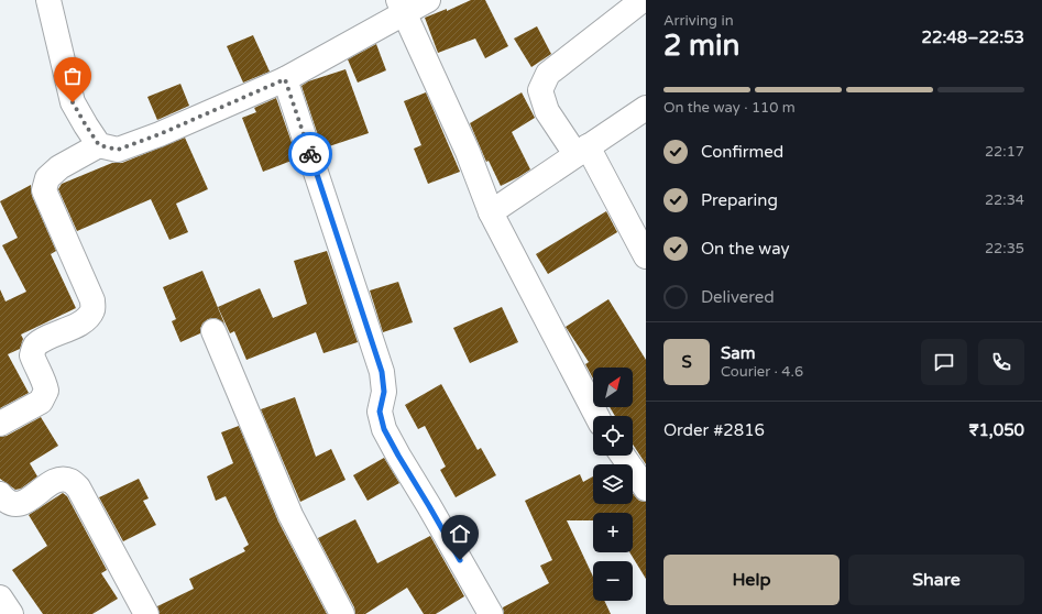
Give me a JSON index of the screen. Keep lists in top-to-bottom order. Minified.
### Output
{"north":"top right","page":{"heading":["2 min","Arriving in","22:48–22:53"],"panel":["Sam","Courier · 4.6","Order #2816","₹1,050"],"bar":"On the way · 110 m","list":[["Confirmed","22:17"],["Preparing","22:34"],["On the way","22:35"],"Delivered"],"round":"S","map_buttons":["+","−"],"buttons":["Help","Share"]}}
